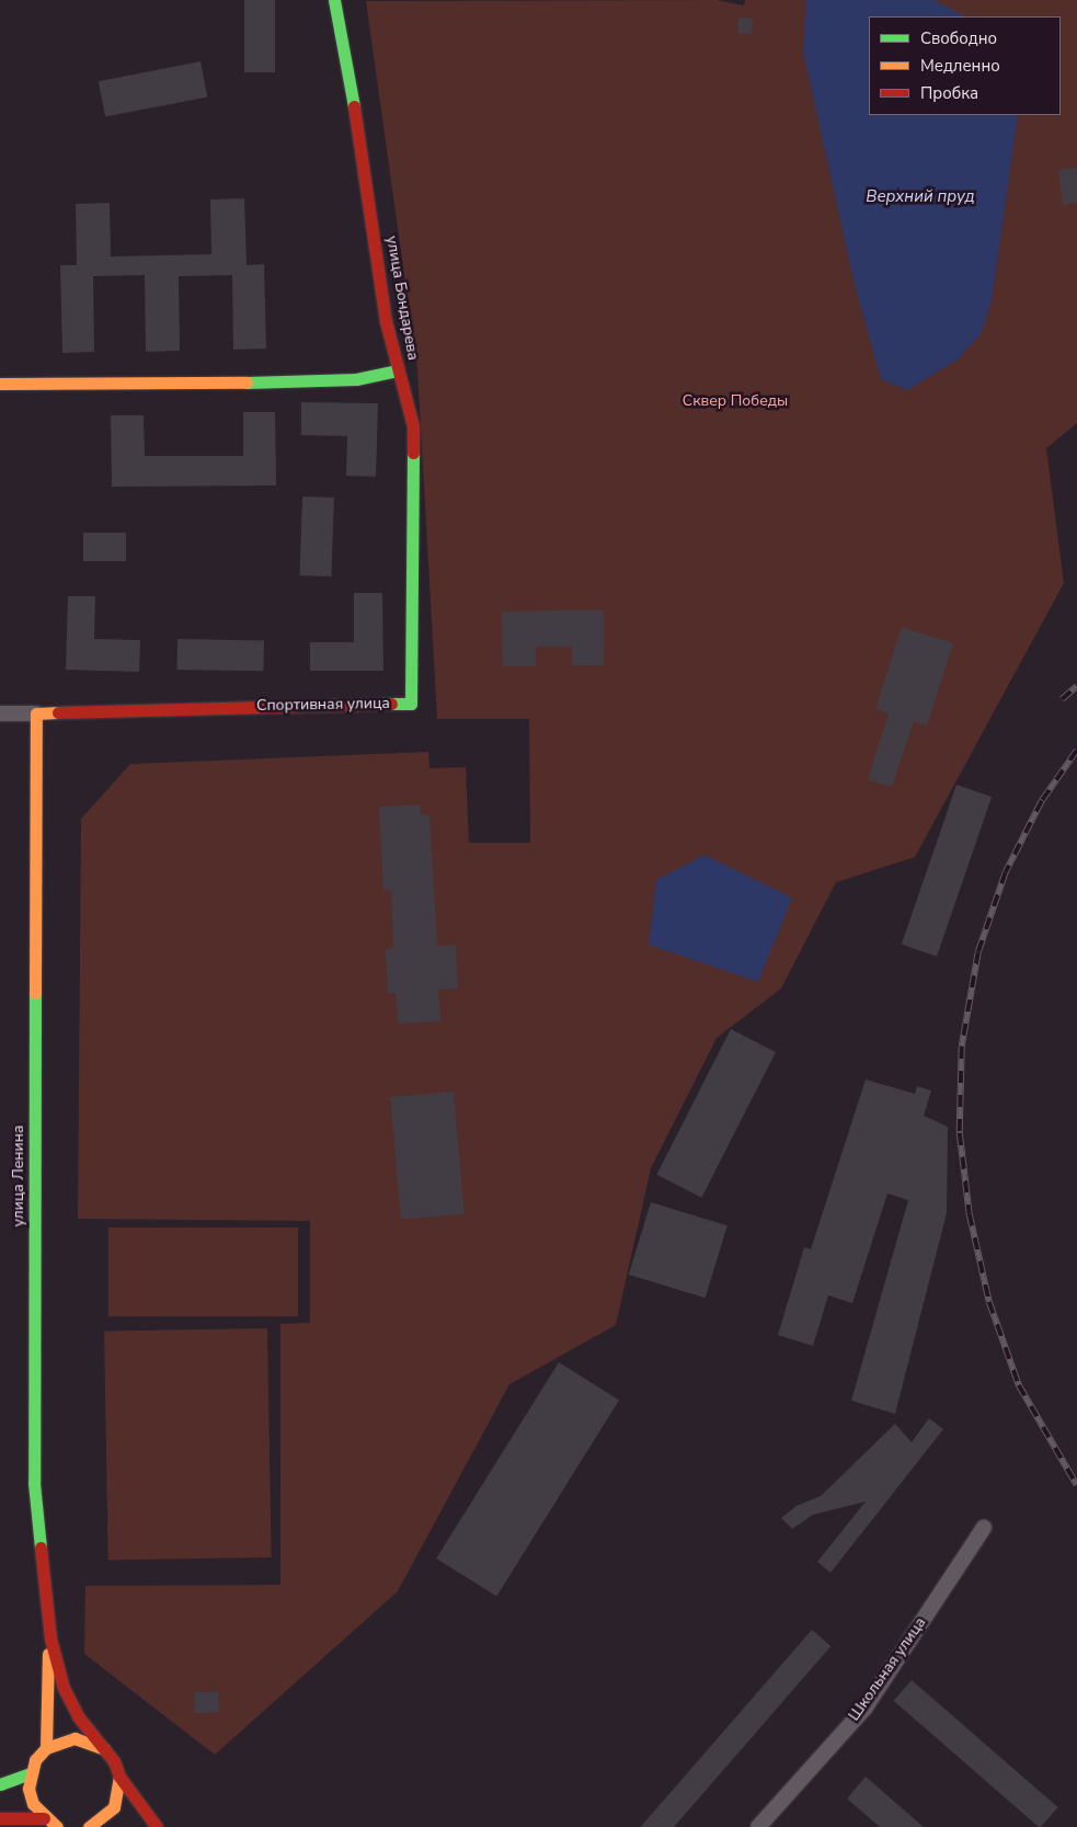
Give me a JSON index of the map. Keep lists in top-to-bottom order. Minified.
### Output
{"streets":{"street":["улица Бондарева","Спортивная улица","улица Ленина","Школьная улица"]},"crossings":[["улица Бондарева","Спортивная улица"],["Спортивная улица","улица Ленина"]],"water":["Верхний пруд"],"parks":["Сквер Победы"],"legend":["Свободно","Медленно","Пробка"]}
